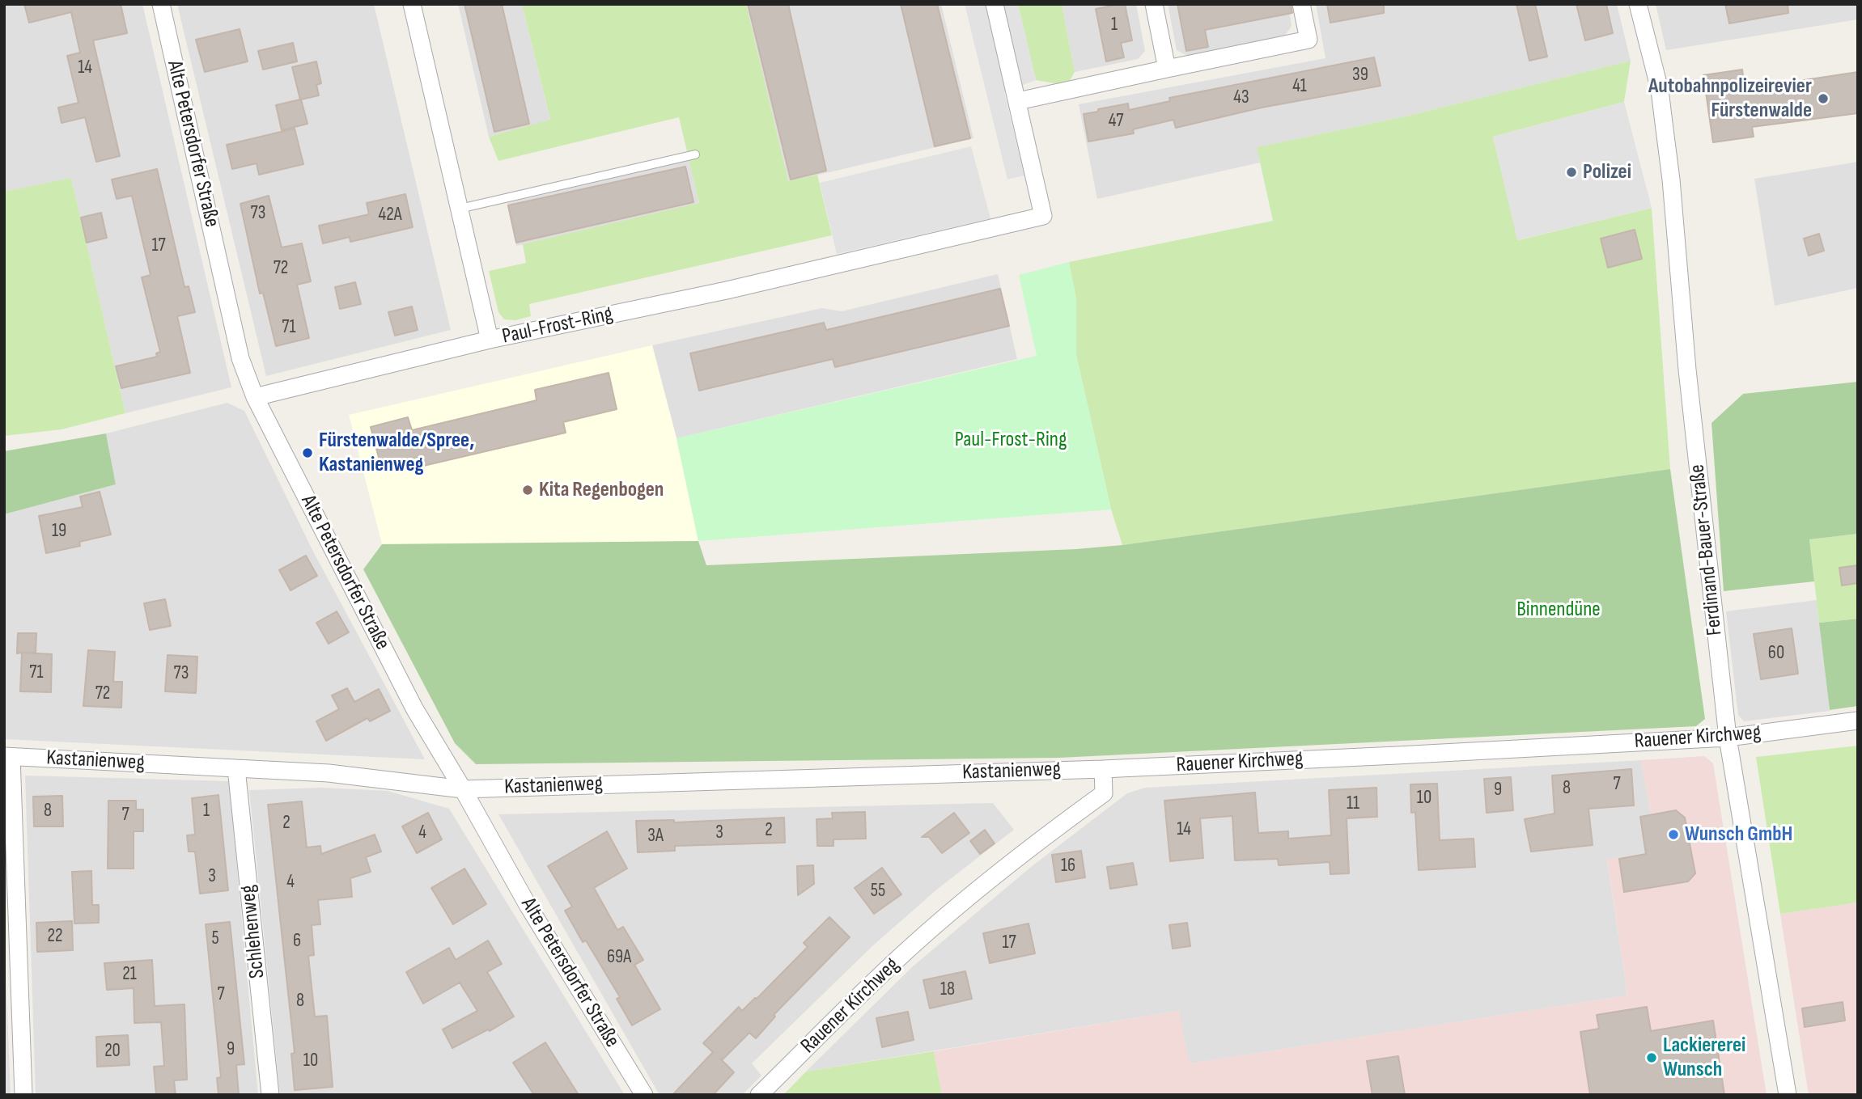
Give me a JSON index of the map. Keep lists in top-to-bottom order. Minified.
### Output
{"streets":{"street":["Alte Petersdorfer Straße","Paul-Frost-Ring","Ferdinand-Bauer-Straße","Rauener Kirchweg","Kastanienweg","Schlehenweg"]},"crossings":[["Alte Petersdorfer Straße","Paul-Frost-Ring"],["Alte Petersdorfer Straße","Kastanienweg"],["Ferdinand-Bauer-Straße","Rauener Kirchweg"],["Rauener Kirchweg","Kastanienweg"],["Kastanienweg","Schlehenweg"]],"parks":["Paul-Frost-Ring","Binnendüne"],"places":["Autobahnpolizeirevier Fürstenwalde","Polizei","Fürstenwalde/Spree, Kastanienweg","Kita Regenbogen","Wunsch GmbH","Lackiererei Wunsch"],"house_numbers":["1","14","39","41","43","47","73","42A","17","72","71","19","60","71","73","72","7","8","9","10","11","8","1","7","2","14","2","4","3","3A","16","3","4","55","22","5","6","17","69A","21","18","7","8","9","20","10"]}
